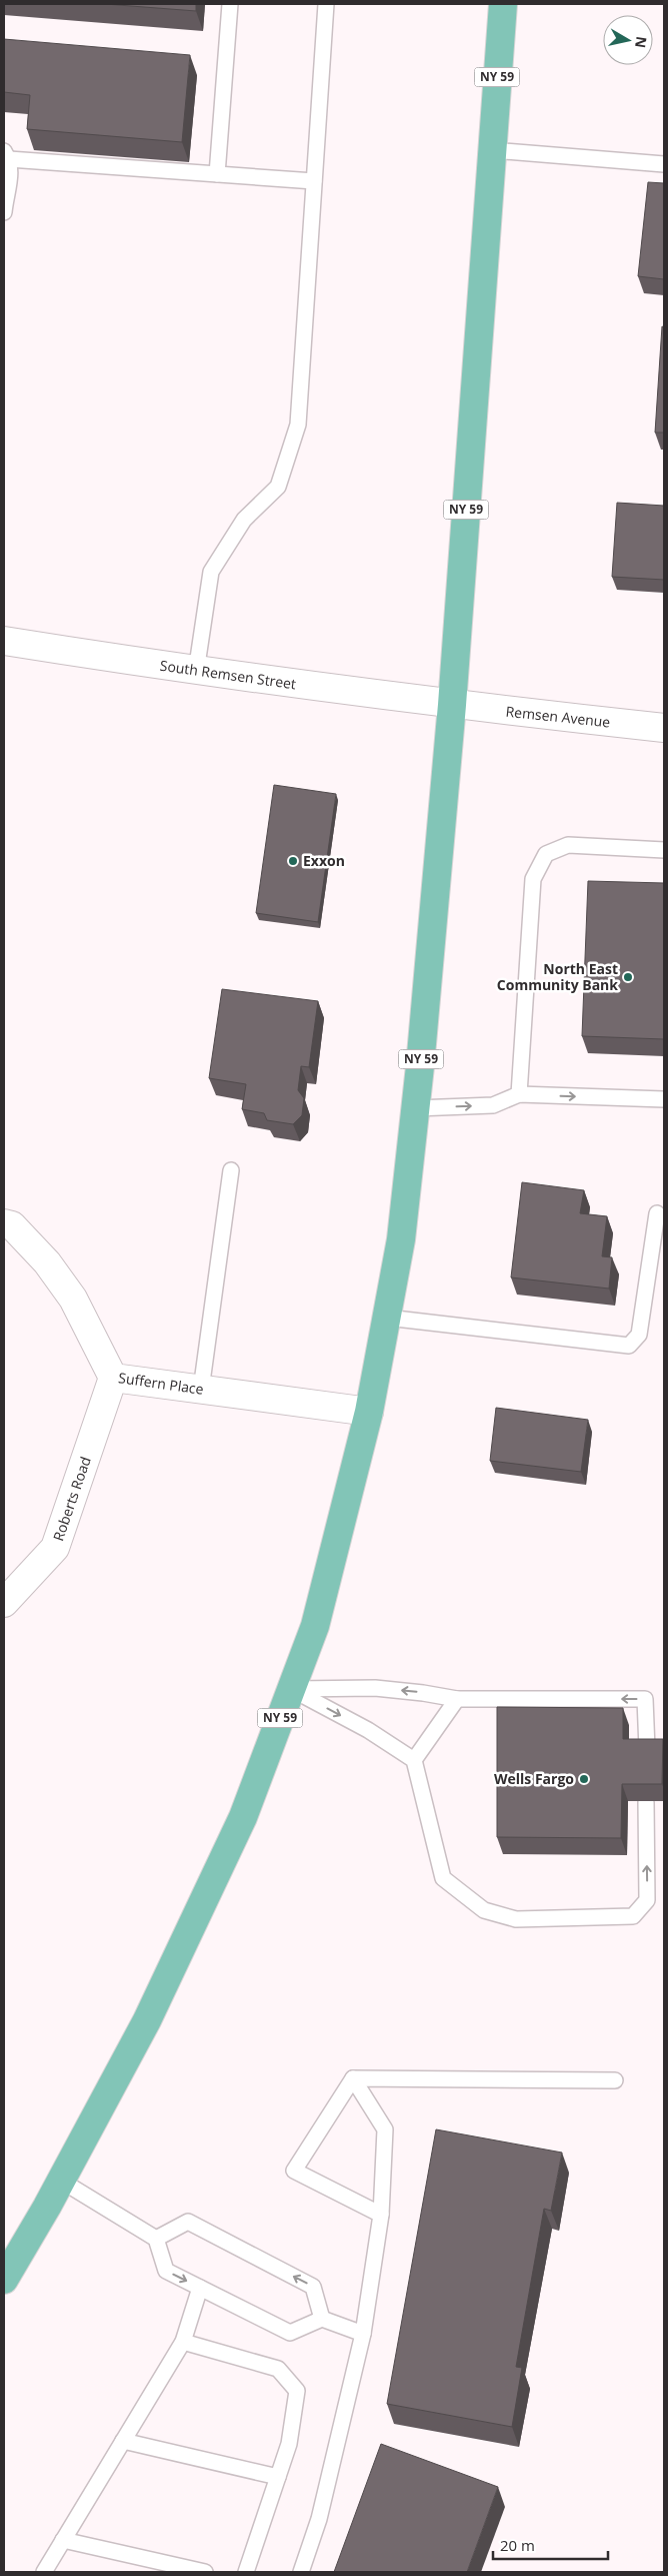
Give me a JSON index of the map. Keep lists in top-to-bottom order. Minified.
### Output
{"streets":{"main road":["NY 59"],"street":["South Remsen Street","Remsen Avenue","Suffern Place","Roberts Road"]},"crossings":[["NY 59","South Remsen Street"],["NY 59","Remsen Avenue"],["NY 59","Suffern Place"],["South Remsen Street","Remsen Avenue"],["Suffern Place","Roberts Road"]],"places":["Exxon","North East Community Bank","Wells Fargo"],"scale_bar":"20 m","north":"right"}
